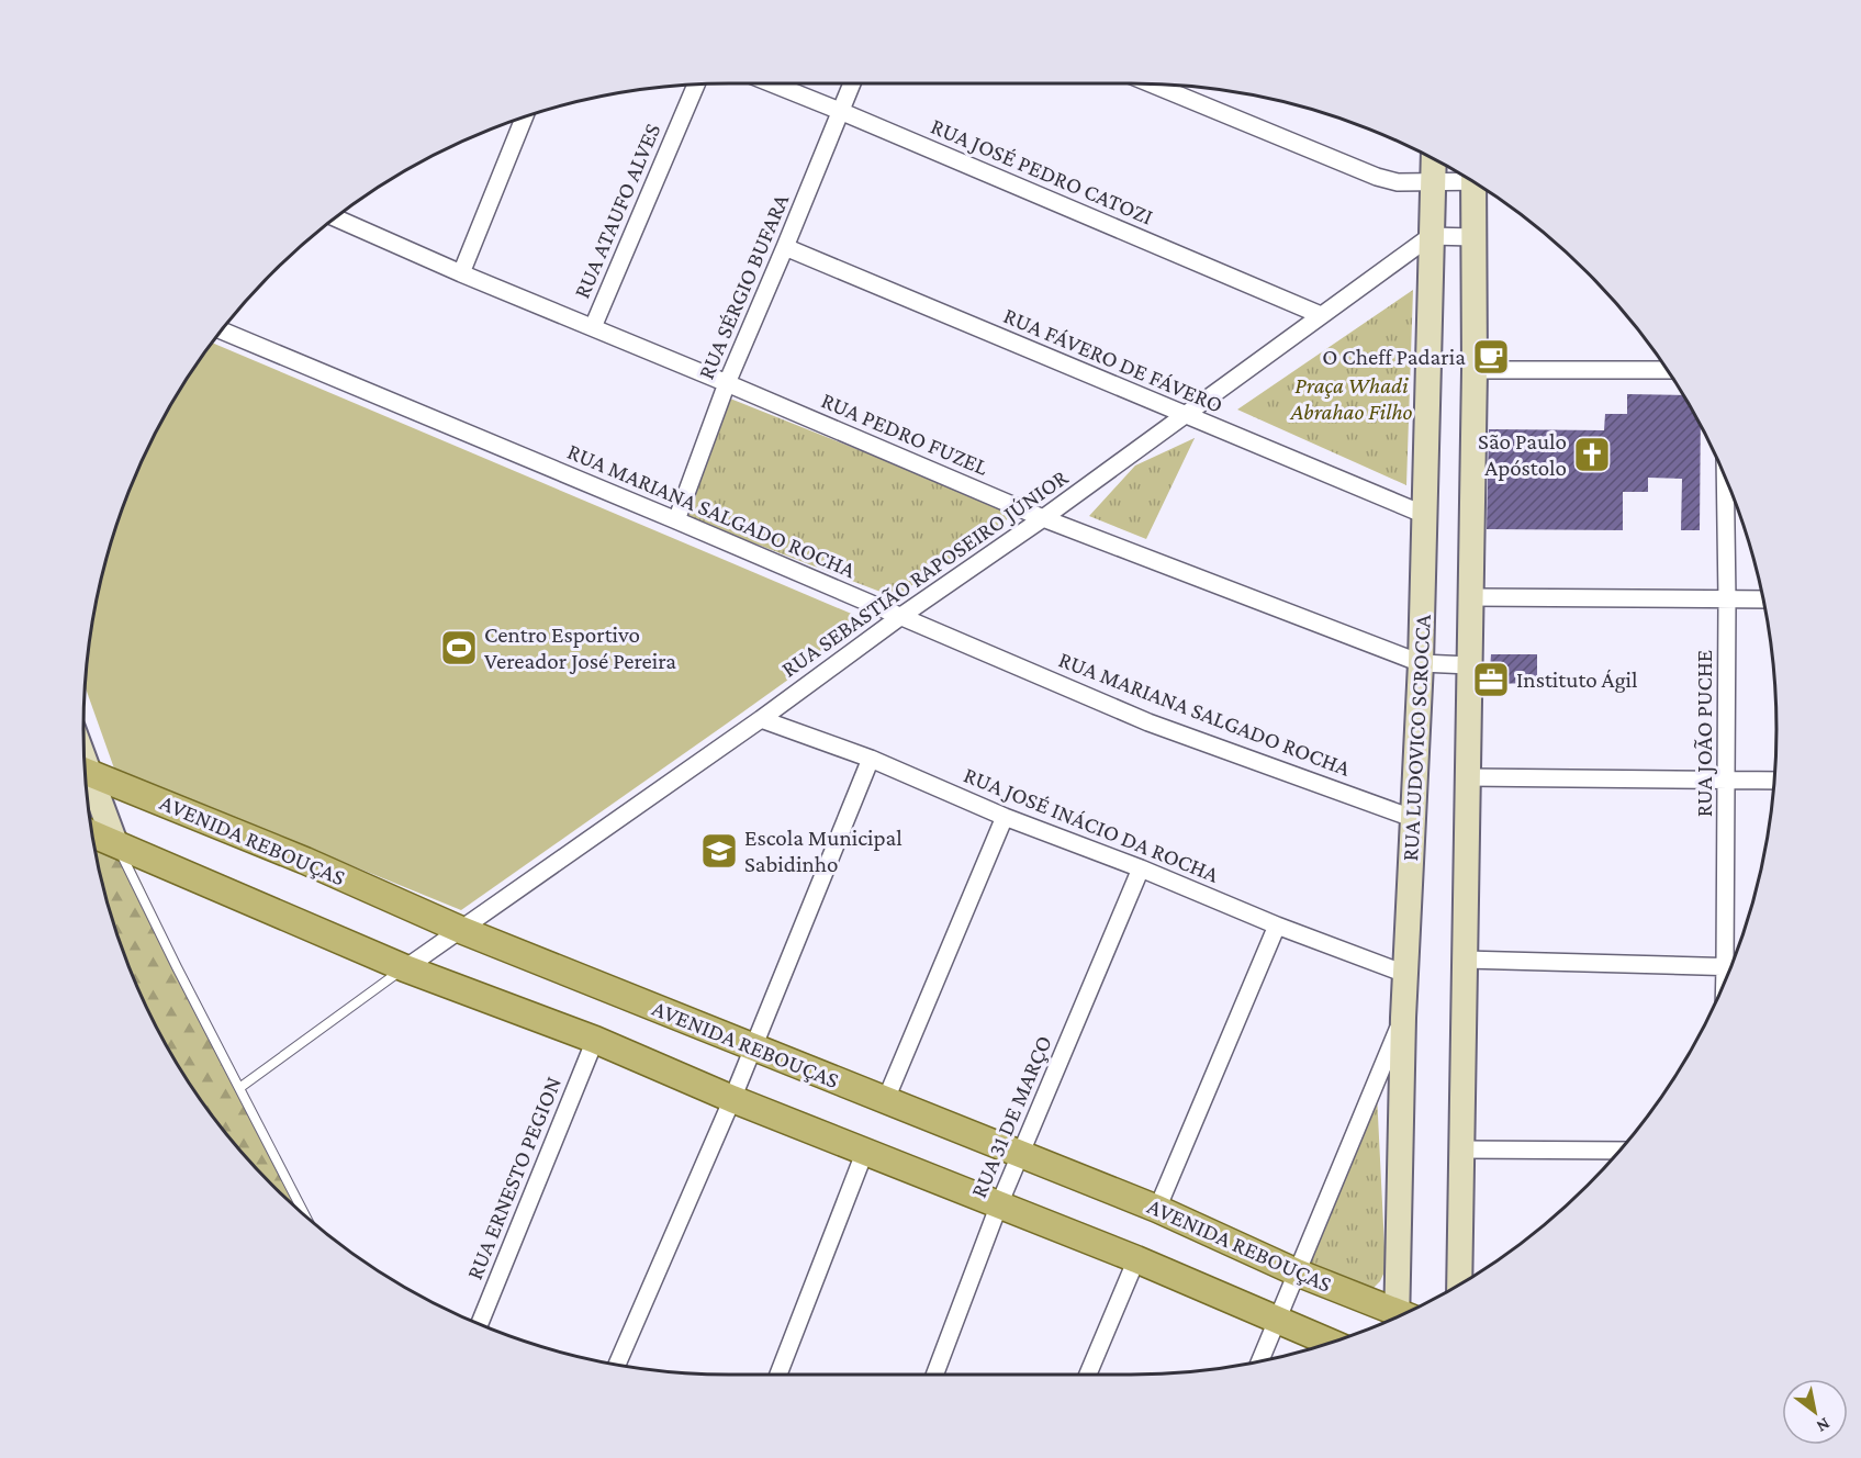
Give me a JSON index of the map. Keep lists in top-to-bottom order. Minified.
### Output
{"streets":{"main road":["AVENIDA REBOUÇAS"],"street":["RUA JOSÉ PEDRO CATOZI","RUA ATAUFO ALVES","RUA SÉRGIO BUFARA","RUA FÁVERO DE FÁVERO","RUA PEDRO FUZEL","RUA MARIANA SALGADO ROCHA","RUA SEBASTIÃO RAPOSEIRO JÚNIOR","RUA JOÃO PUCHE","RUA LUDOVICO SCROCCA","RUA JOSÉ INÁCIO DA ROCHA","RUA 31 DE MARÇO","RUA ERNESTO PEGION"]},"crossings":[["RUA JOSÉ PEDRO CATOZI","RUA SÉRGIO BUFARA"],["RUA JOSÉ PEDRO CATOZI","RUA SEBASTIÃO RAPOSEIRO JÚNIOR"],["RUA ATAUFO ALVES","RUA PEDRO FUZEL"],["RUA SÉRGIO BUFARA","RUA FÁVERO DE FÁVERO"],["RUA SÉRGIO BUFARA","RUA PEDRO FUZEL"],["RUA SÉRGIO BUFARA","RUA MARIANA SALGADO ROCHA"],["RUA FÁVERO DE FÁVERO","RUA SEBASTIÃO RAPOSEIRO JÚNIOR"],["RUA FÁVERO DE FÁVERO","RUA LUDOVICO SCROCCA"],["RUA PEDRO FUZEL","RUA SEBASTIÃO RAPOSEIRO JÚNIOR"],["RUA PEDRO FUZEL","RUA LUDOVICO SCROCCA"],["RUA MARIANA SALGADO ROCHA","RUA SEBASTIÃO RAPOSEIRO JÚNIOR"],["RUA MARIANA SALGADO ROCHA","RUA LUDOVICO SCROCCA"],["RUA SEBASTIÃO RAPOSEIRO JÚNIOR","RUA LUDOVICO SCROCCA"],["RUA SEBASTIÃO RAPOSEIRO JÚNIOR","RUA JOSÉ INÁCIO DA ROCHA"],["RUA SEBASTIÃO RAPOSEIRO JÚNIOR","AVENIDA REBOUÇAS"],["RUA LUDOVICO SCROCCA","RUA JOSÉ INÁCIO DA ROCHA"],["RUA JOSÉ INÁCIO DA ROCHA","RUA 31 DE MARÇO"],["AVENIDA REBOUÇAS","RUA 31 DE MARÇO"]],"parks":["Praça Whadi Abrahao Filho"],"places":{"cafe":["O Cheff Padaria"],"church":["São Paulo Apóstolo"],"sports":["Centro Esportivo Vereador José Pereira"],"office":["Instituto Ágil"],"school or university":["Escola Municipal Sabidinho"]},"north":"bottom right"}
